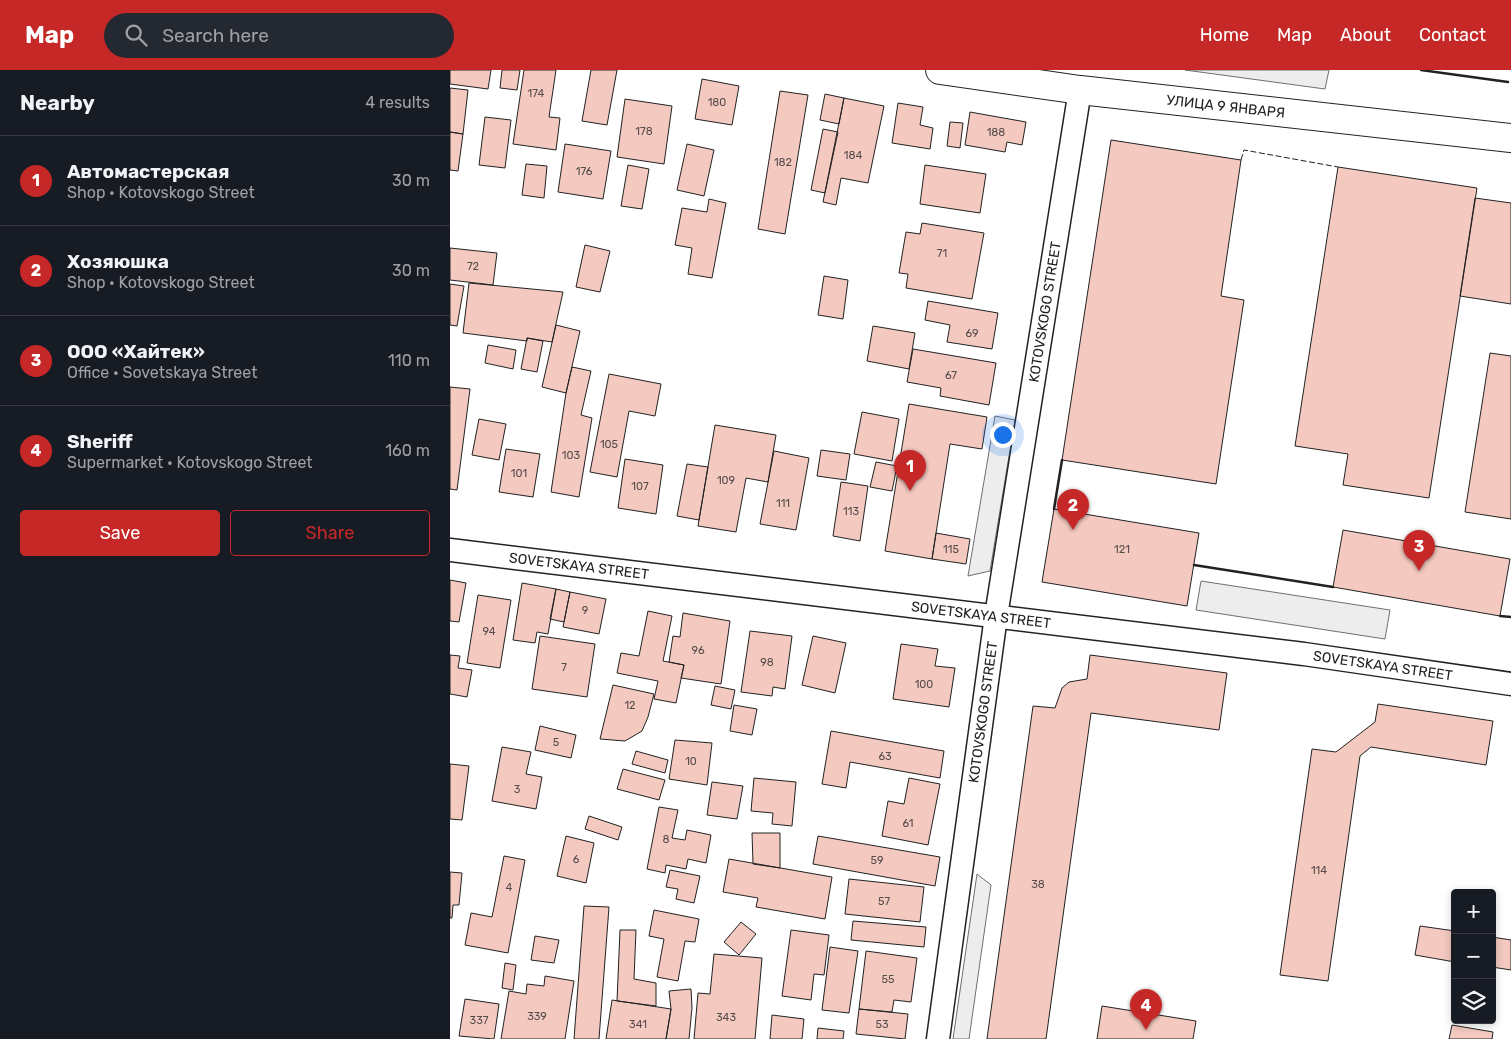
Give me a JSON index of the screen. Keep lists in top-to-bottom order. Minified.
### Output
{"streets":{"street":["УЛИЦА 9 ЯНВАРЯ","KOTOVSKOGO STREET","SOVETSKAYA STREET"]},"crossings":[["УЛИЦА 9 ЯНВАРЯ","KOTOVSKOGO STREET"],["KOTOVSKOGO STREET","SOVETSKAYA STREET"]],"house_numbers":["174","180","178","188","184","182","176","71","72","69","67","105","103","101","109","107","111","113","115","121","9","94","96","98","7","100","12","5","63","10","3","61","8","6","59","114","38","4","57","55","339","343","337","341","53"],"page":{"header":"Map","search":"Search here","nav":["Home","Map","About","Contact"],"heading":["Nearby","4 results"],"list":[{"mark":"1","name":"Автомастерская","note":"Shop · Kotovskogo Street","value":"30 m"},{"mark":"2","name":"Хозяюшка","note":"Shop · Kotovskogo Street","value":"30 m"},{"mark":"3","name":"ООО «Хайтек»","note":"Office · Sovetskaya Street","value":"110 m"},{"mark":"4","name":"Sheriff","note":"Supermarket · Kotovskogo Street","value":"160 m"}],"pins":["1","2","3","4"],"buttons":["Save","Share"],"map_buttons":["+","−"]}}
